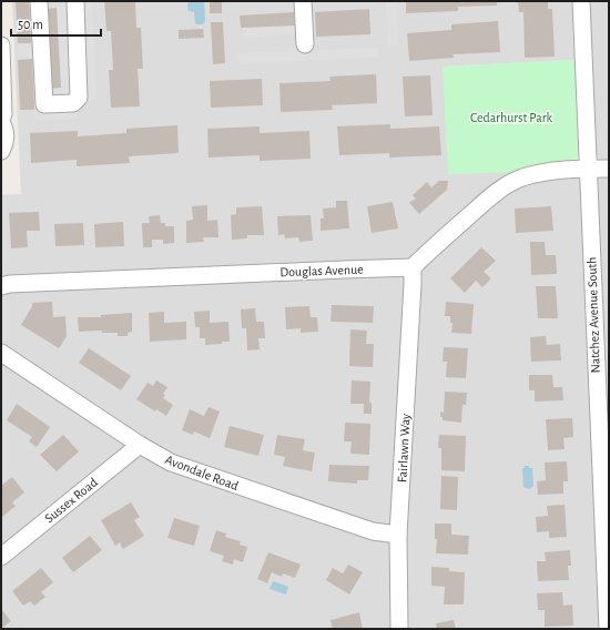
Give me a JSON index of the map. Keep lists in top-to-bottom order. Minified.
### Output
{"streets":{"street":["Douglas Avenue","Natchez Avenue South","Fairlawn Way","Avondale Road","Sussex Road"]},"crossings":[["Douglas Avenue","Fairlawn Way"],["Fairlawn Way","Avondale Road"],["Avondale Road","Sussex Road"]],"parks":["Cedarhurst Park"],"scale_bar":"50 m"}
